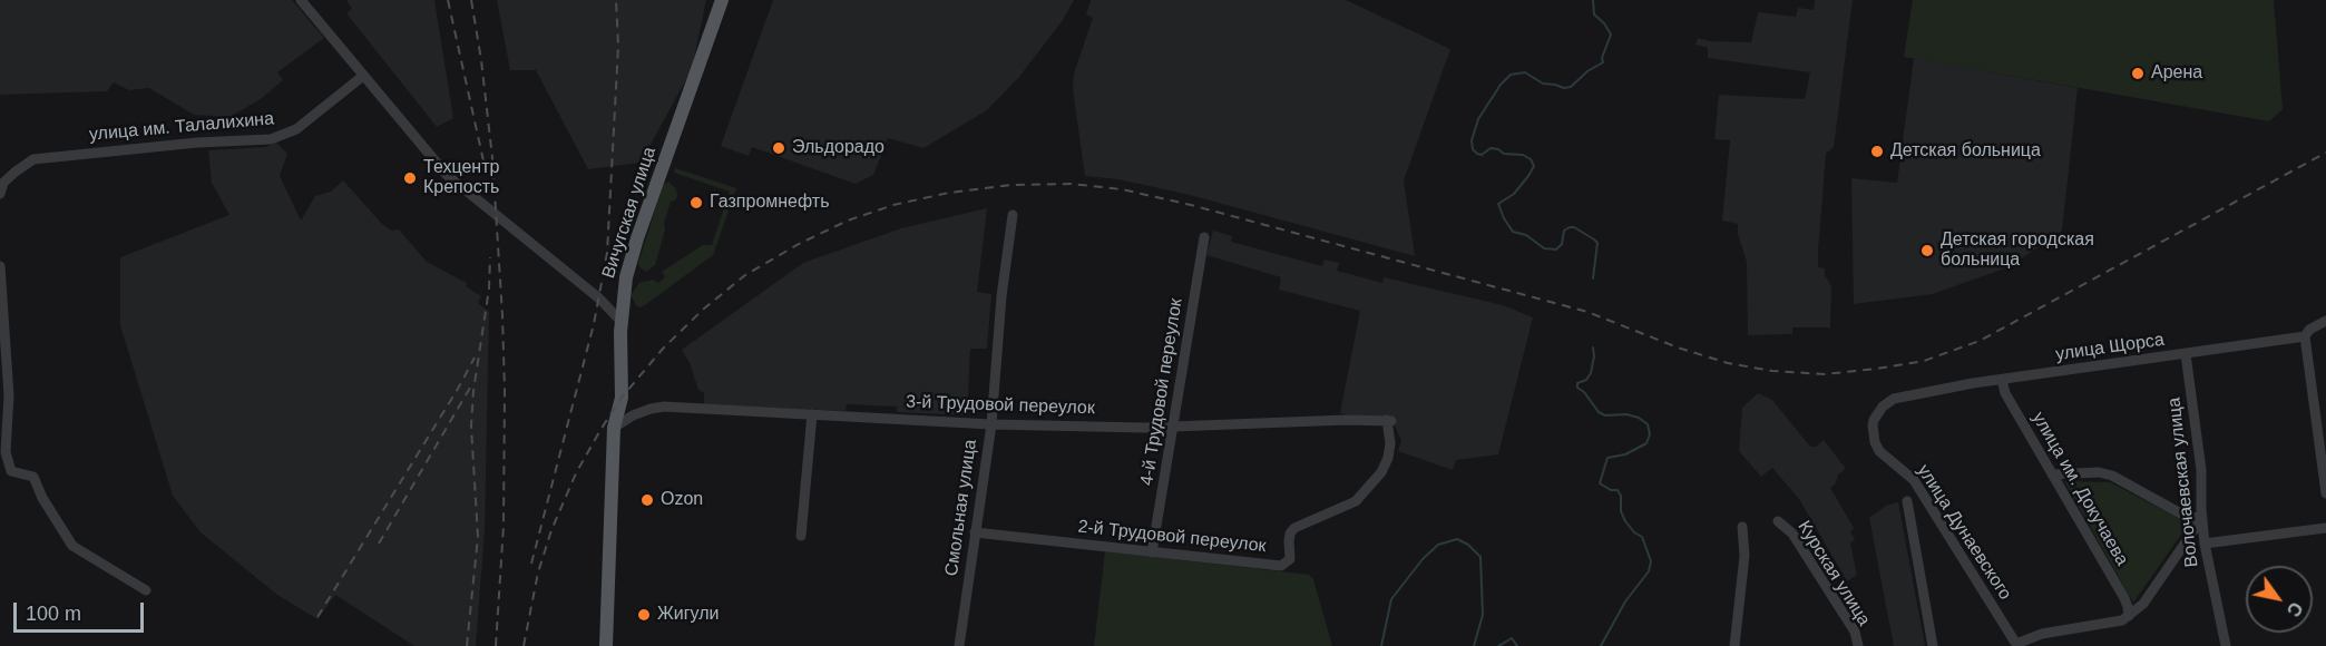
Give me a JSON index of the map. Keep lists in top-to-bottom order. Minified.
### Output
{"streets":{"main road":["Вичугская улица"],"street":["улица им. Талалихина","улица Щорса","4-й Трудовой переулок","3-й Трудовой переулок","Волочаевская улица","улица им. Докучаева","Смольная улица","улица Дунаевского","2-й Трудовой переулок","Курская улица"]},"crossings":[["Вичугская улица","3-й Трудовой переулок"],["улица Щорса","Волочаевская улица"],["улица Щорса","улица им. Докучаева"],["улица Щорса","улица Дунаевского"],["4-й Трудовой переулок","3-й Трудовой переулок"],["4-й Трудовой переулок","2-й Трудовой переулок"],["3-й Трудовой переулок","Смольная улица"],["3-й Трудовой переулок","2-й Трудовой переулок"],["Смольная улица","2-й Трудовой переулок"]],"places":["Арена","Эльдорадо","Детская больница","Техцентр Крепость","Газпромнефть","Детская городская больница","Ozon","Жигули"],"scale_bar":"100 m","north":"bottom right"}
